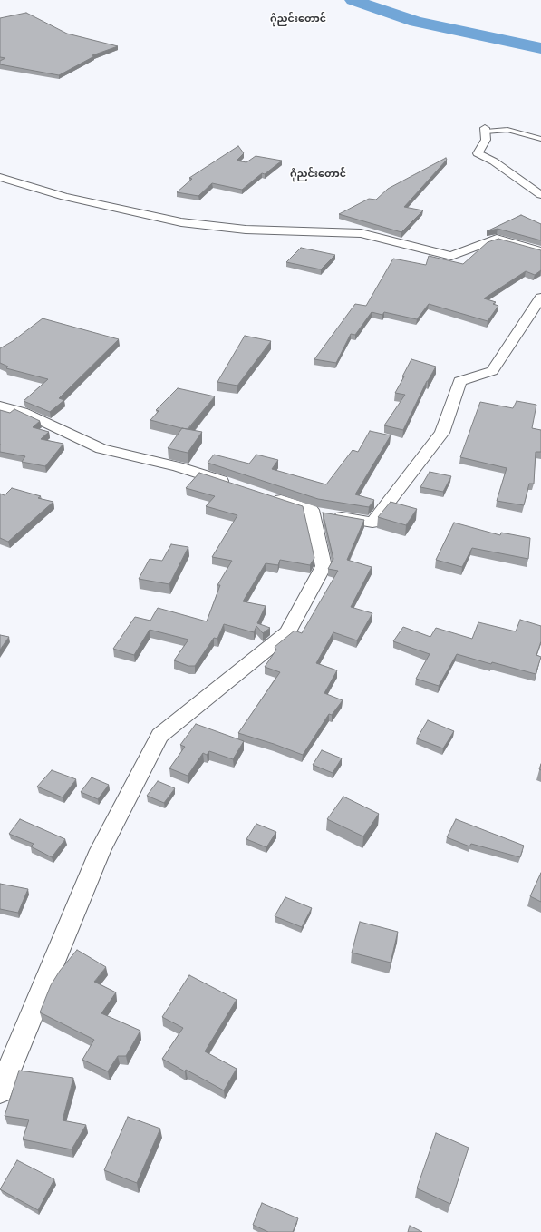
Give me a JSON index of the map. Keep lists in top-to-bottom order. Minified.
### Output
{"districts":["ဂုံညင်းတောင်","ဂုံညင်းတောင်"]}
